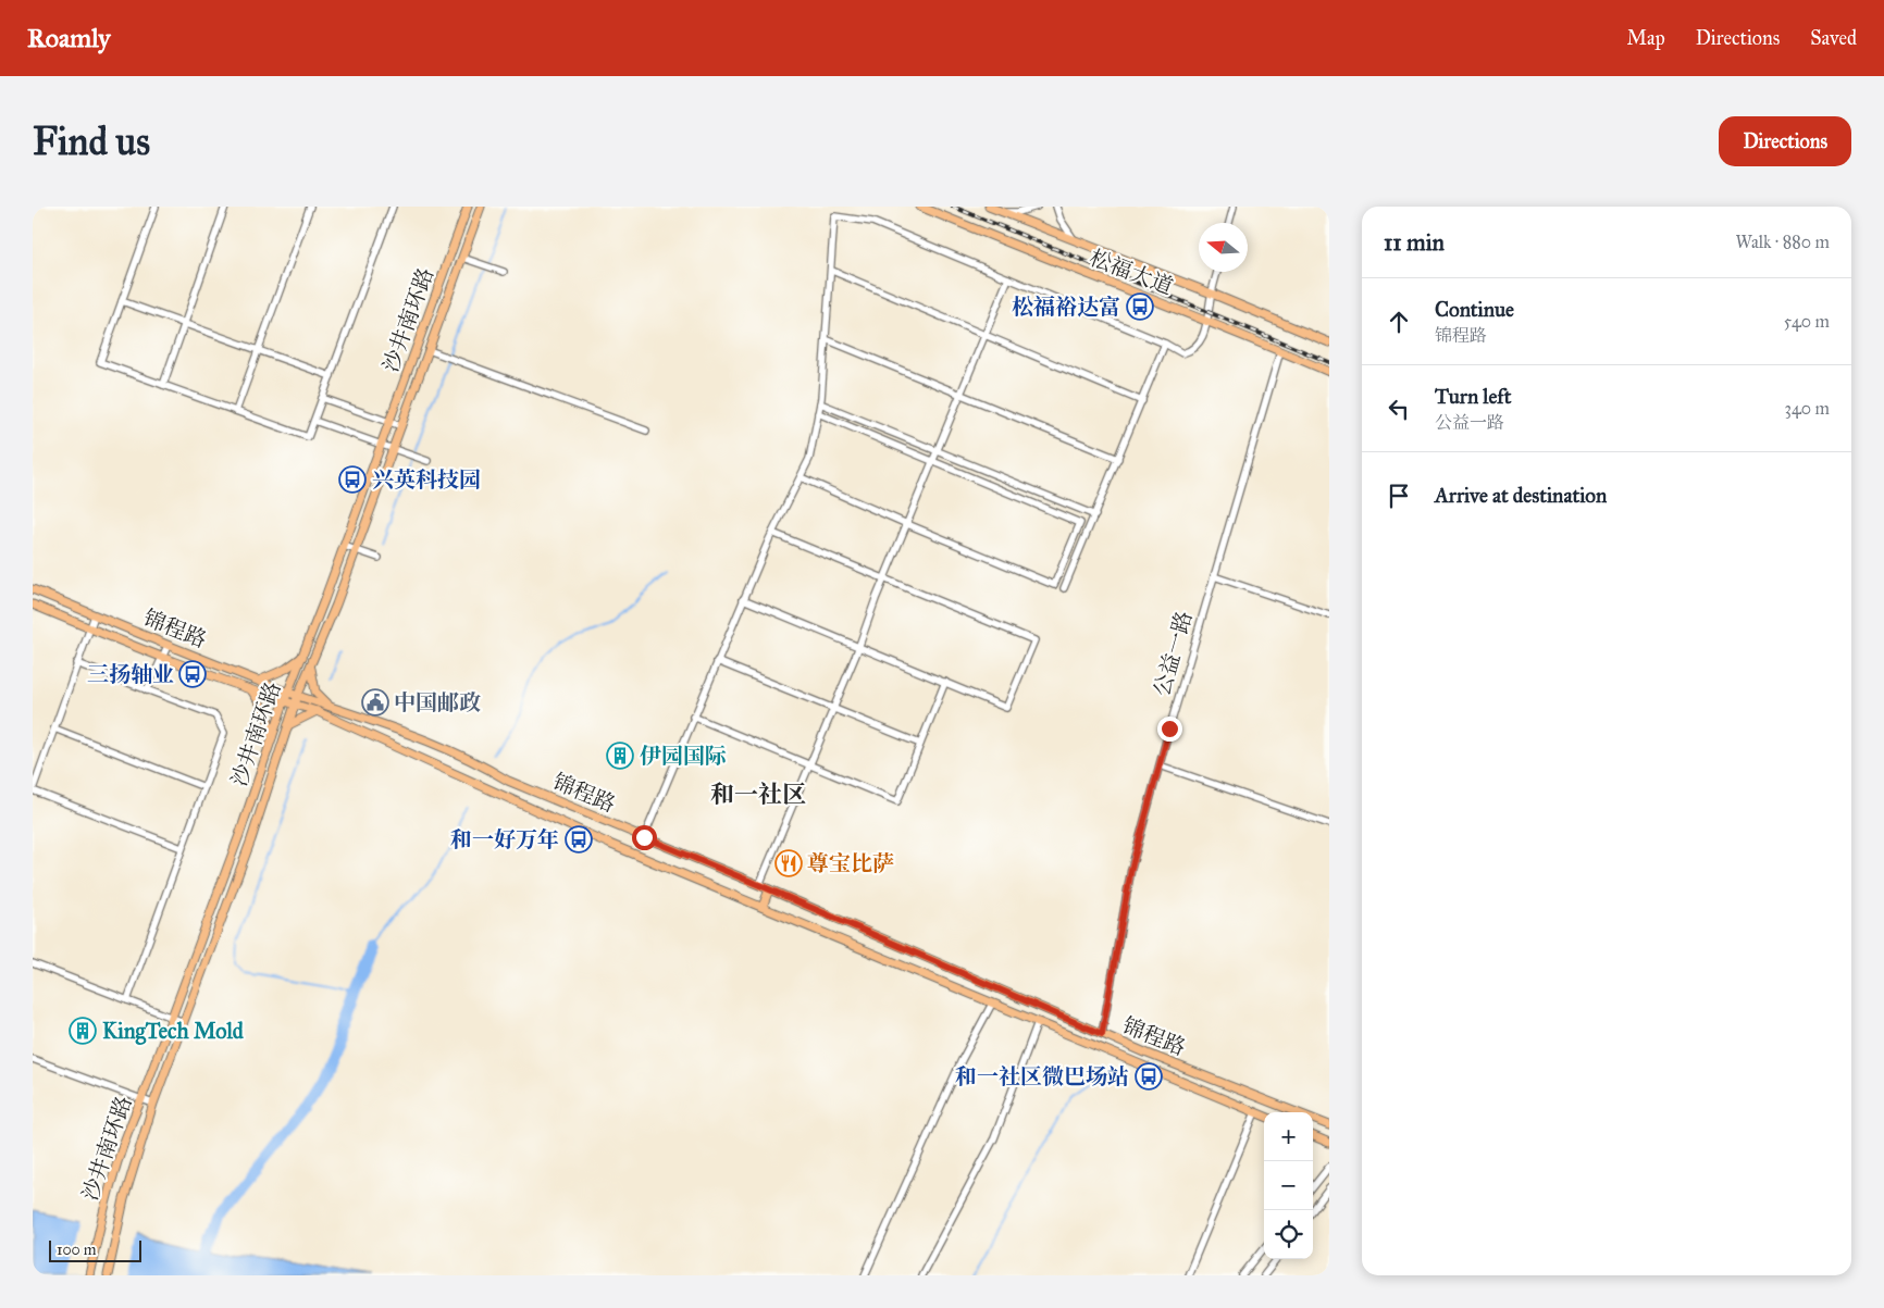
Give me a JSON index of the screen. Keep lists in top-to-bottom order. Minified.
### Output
{"streets":{"main road":["松福大道","沙井南环路","锦程路"],"street":["公益一路"]},"crossings":[["松福大道","公益一路"],["沙井南环路","锦程路"],["锦程路","公益一路"]],"districts":["和一社区"],"places":{"bus stop":["松福裕达富","兴英科技园","三扬轴业","和一好万年","和一社区微巴场站"],"public building":["中国邮政"],"building":["伊园国际","KingTech Mold"],"restaurant":["尊宝比萨"]},"scale_bar":"100 m","north":"left","page":{"header":"Roamly","nav":["Map","Directions","Saved"],"buttons":"Directions","title":"Find us","heading":["11 min","Walk · 880 m"],"list":[["Continue","锦程路","540 m"],["Turn left","公益一路","340 m"],"Arrive at destination"],"map_buttons":["+","−"],"scale":"100 m"}}
